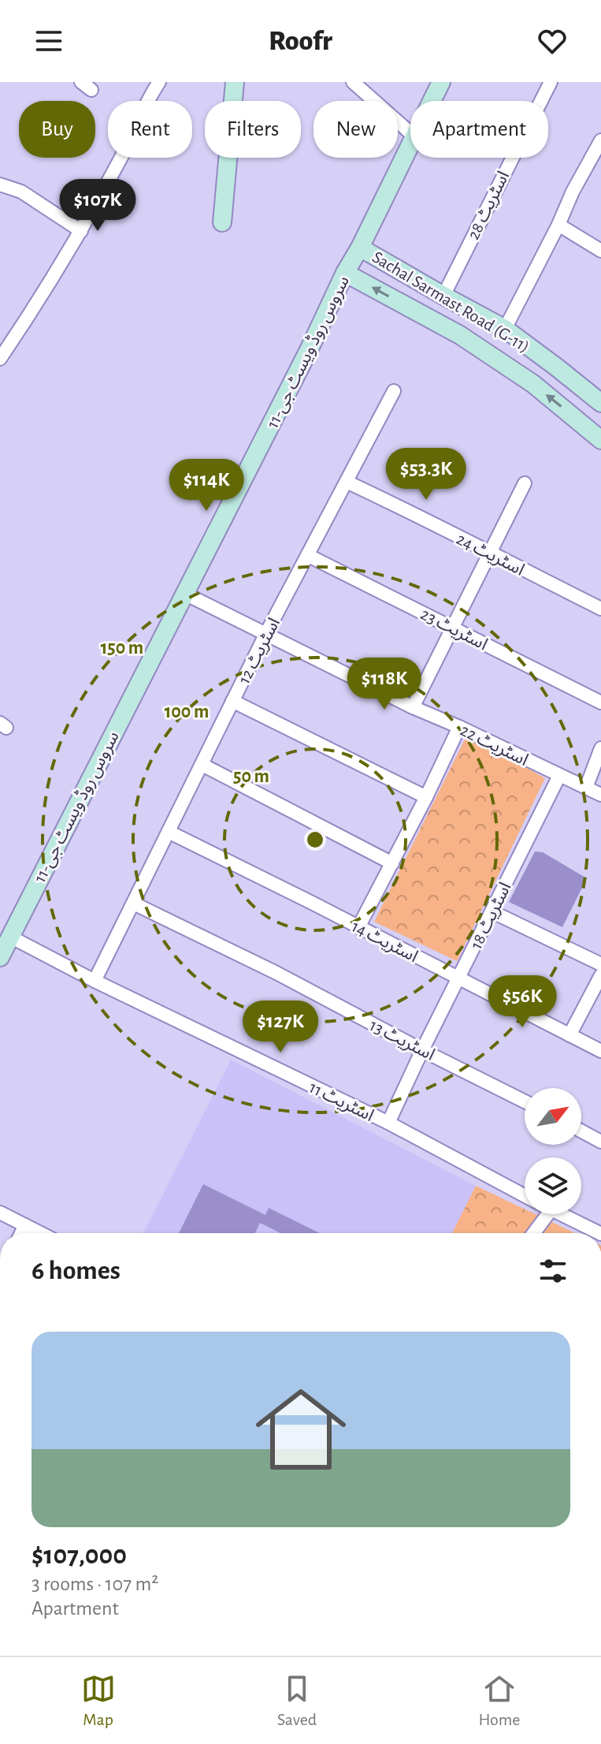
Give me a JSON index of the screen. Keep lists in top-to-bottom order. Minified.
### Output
{"streets":{"main road":["Sachal Sarmast Road (G-11)","سروس روڈ ویسٹ جی-11"],"street":["اسٹریٹ 28","اسٹریٹ 24","اسٹریٹ 23","اسٹریٹ 12","اسٹریٹ 22","اسٹریٹ 18","اسٹریٹ 14","اسٹریٹ 13","اسٹریٹ 11"]},"crossings":[["اسٹریٹ 28","Sachal Sarmast Road (G-11)"],["Sachal Sarmast Road (G-11)","سروس روڈ ویسٹ جی-11"],["سروس روڈ ویسٹ جی-11","اسٹریٹ 22"],["سروس روڈ ویسٹ جی-11","اسٹریٹ 11"],["اسٹریٹ 24","اسٹریٹ 12"],["اسٹریٹ 23","اسٹریٹ 12"],["اسٹریٹ 12","اسٹریٹ 22"],["اسٹریٹ 12","اسٹریٹ 14"],["اسٹریٹ 12","اسٹریٹ 13"],["اسٹریٹ 12","اسٹریٹ 11"],["اسٹریٹ 22","اسٹریٹ 18"],["اسٹریٹ 18","اسٹریٹ 14"],["اسٹریٹ 18","اسٹریٹ 13"],["اسٹریٹ 18","اسٹریٹ 11"]],"north":"top right","page":{"header":"Roofr","chip":["Buy","Rent","Filters","New","Apartment"],"price":["$107K","$53.3K","$114K","$118K","$56K","$127K"],"heading":"6 homes","list":[{"name":"$107,000","note":"3 rooms · 107 m² · Apartment"}],"tabs":["Map","Saved","Home"]},"rings":["150 m","100 m","50 m"]}
